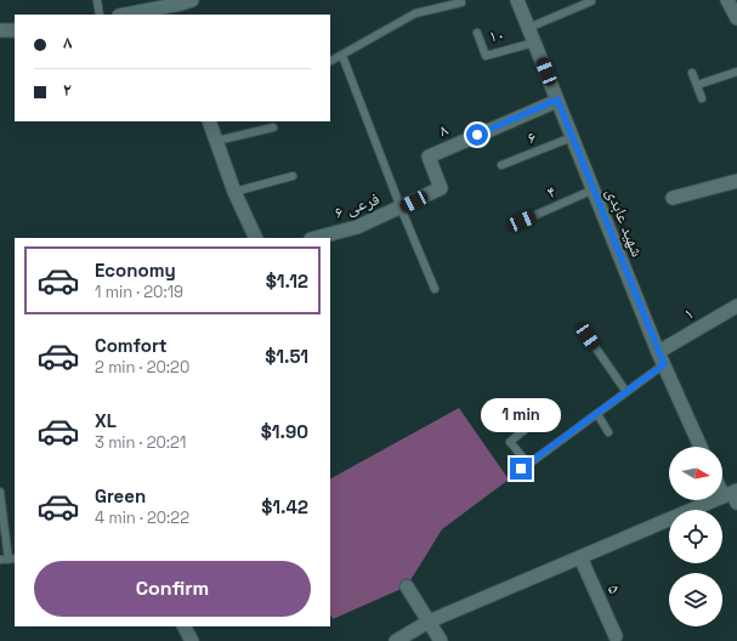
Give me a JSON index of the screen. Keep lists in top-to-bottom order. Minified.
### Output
{"streets":{"street":["۸","فرعی ۶","شهید عابدی","۱","۵"],"lane":["۱۰","۶","۴"]},"crossings":[["۱۰","شهید عابدی"],["۸","فرعی ۶"],["۸","شهید عابدی"],["۶","شهید عابدی"],["۴","شهید عابدی"],["شهید عابدی","۱"]],"north":"right","page":{"banner":["۸","۲"],"list":[{"name":"Economy","note":"1 min · 20:19","value":"$1.12"},{"name":"Comfort","note":"2 min · 20:20","value":"$1.51"},{"name":"XL","note":"3 min · 20:21","value":"$1.90"},{"name":"Green","note":"4 min · 20:22","value":"$1.42"}],"bubble":"1 min","buttons":"Confirm"}}
